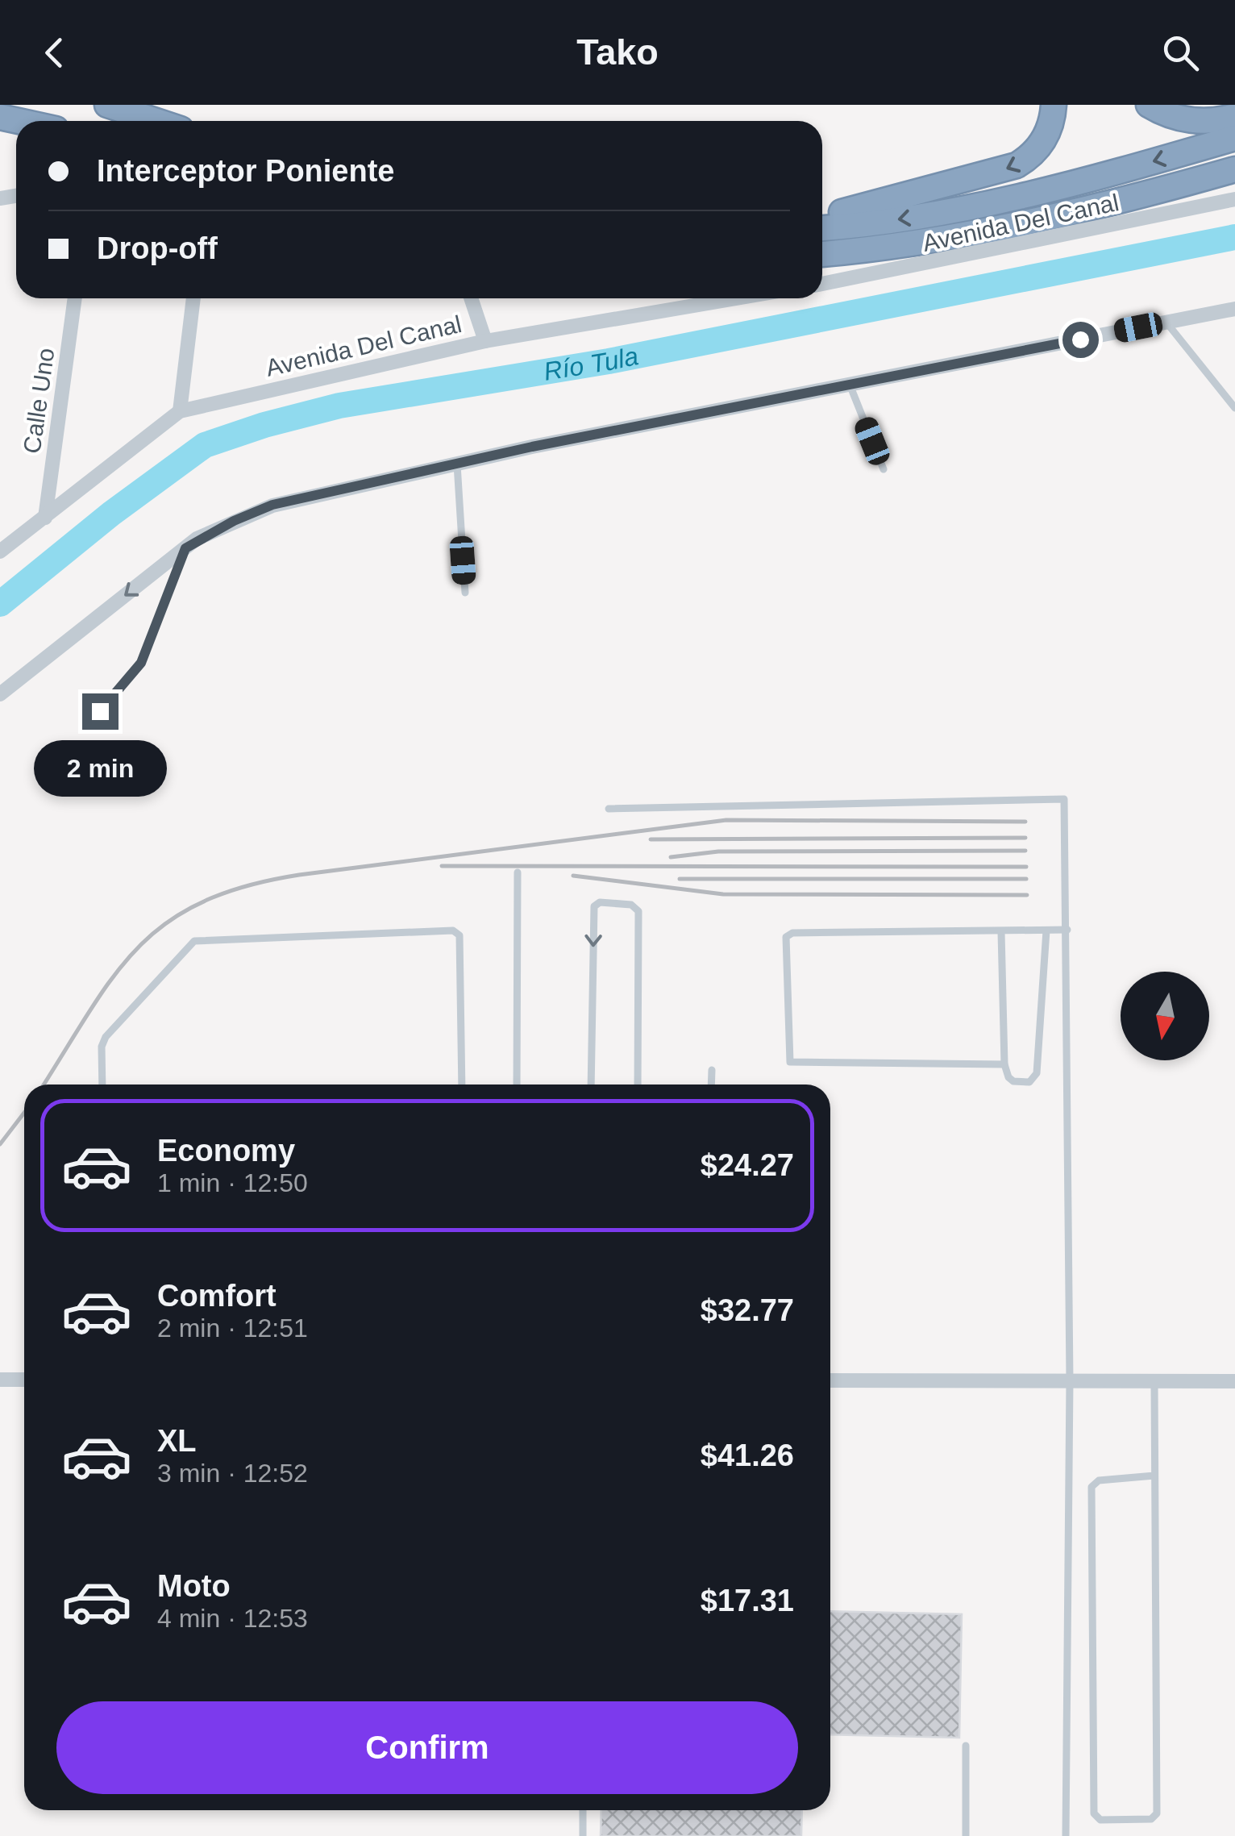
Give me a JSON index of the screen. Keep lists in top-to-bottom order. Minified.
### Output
{"streets":{"street":["Avenida Del Canal","Calle Uno"]},"crossings":[["Avenida Del Canal","Calle Uno"]],"water":["Río Tula"],"north":"bottom","page":{"header":"Tako","banner":["Interceptor Poniente","Drop-off"],"bubble":"2 min","list":[{"name":"Economy","note":"1 min · 12:50","value":"$24.27"},{"name":"Comfort","note":"2 min · 12:51","value":"$32.77"},{"name":"XL","note":"3 min · 12:52","value":"$41.26"},{"name":"Moto","note":"4 min · 12:53","value":"$17.31"}],"buttons":"Confirm"}}
